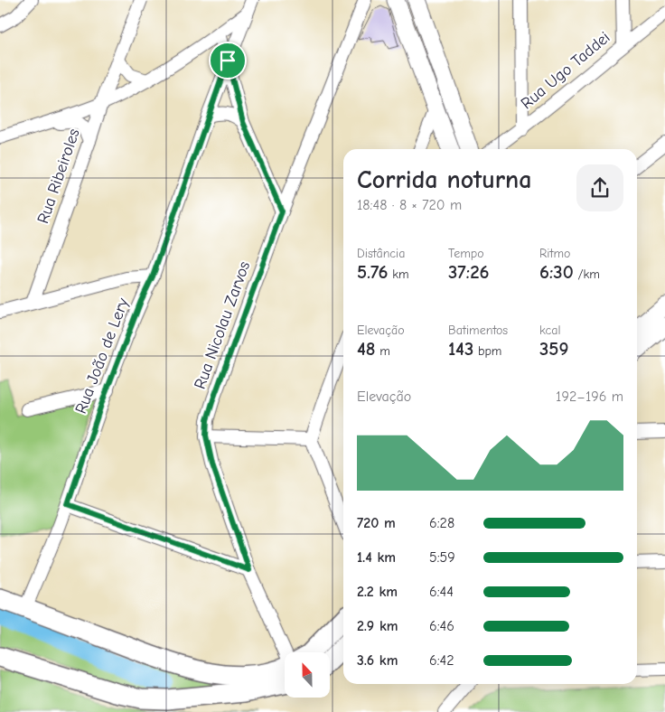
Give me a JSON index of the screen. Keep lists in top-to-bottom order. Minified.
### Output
{"streets":{"street":["Rua Ugo Taddei","Rua Ribeiroles","Rua Nicolau Zarvos","Rua João de Lery"]},"north":"top","page":{"heading":["Corrida noturna","18:48 · 8 × 720 m"],"stats":[["Distância","5.76 km"],["Tempo","37:26"],["Ritmo","6:30 /km"],["Elevação","48 m"],["Batimentos","143 bpm"],["kcal","359"]],"chart":["Elevação","192–196 m"],"list":[{"name":"720 m","note":"6:28"},{"name":"1.4 km","note":"5:59"},{"name":"2.2 km","note":"6:44"},{"name":"2.9 km","note":"6:46"},{"name":"3.6 km","note":"6:42"}]}}
